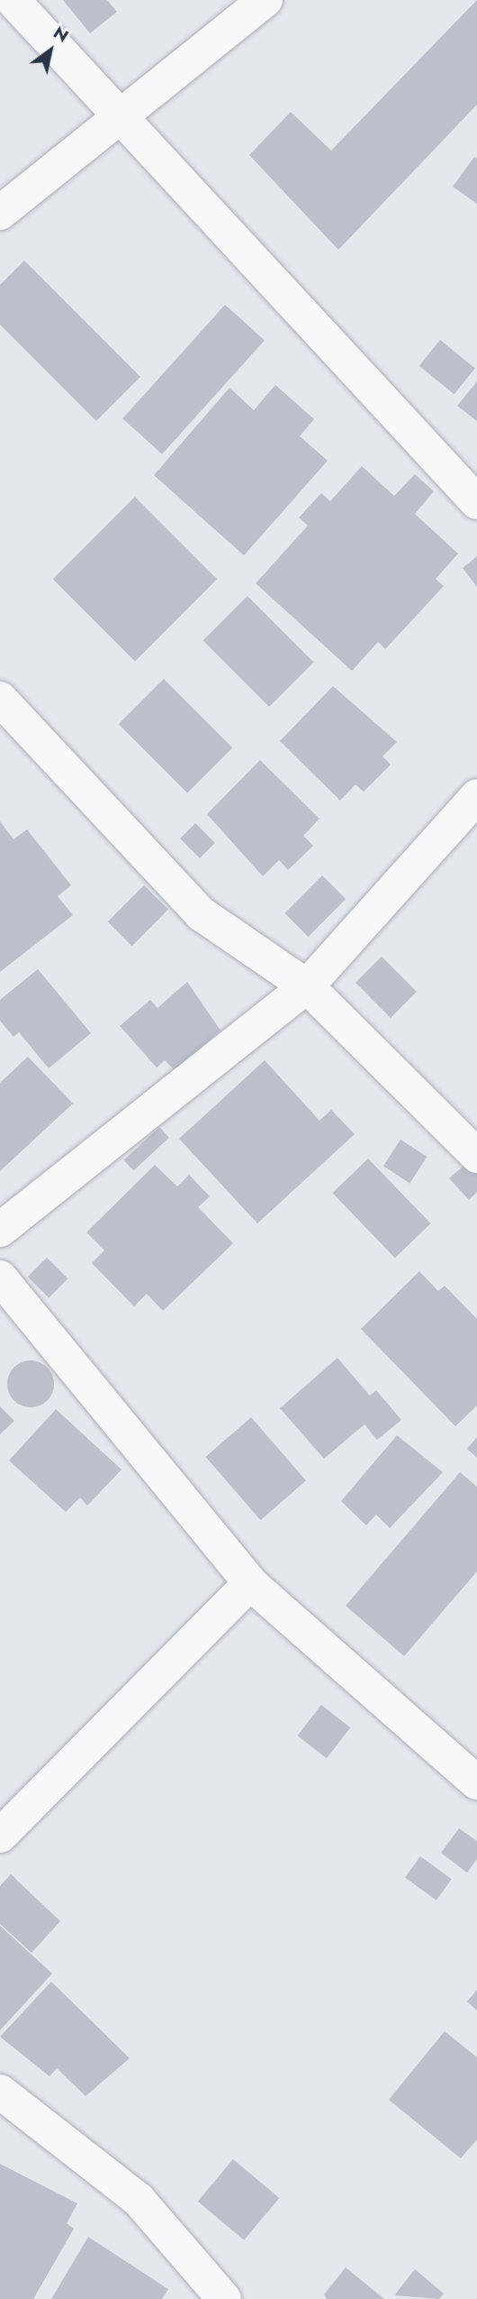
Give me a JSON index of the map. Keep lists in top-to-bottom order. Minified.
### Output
{"north":"top right"}
